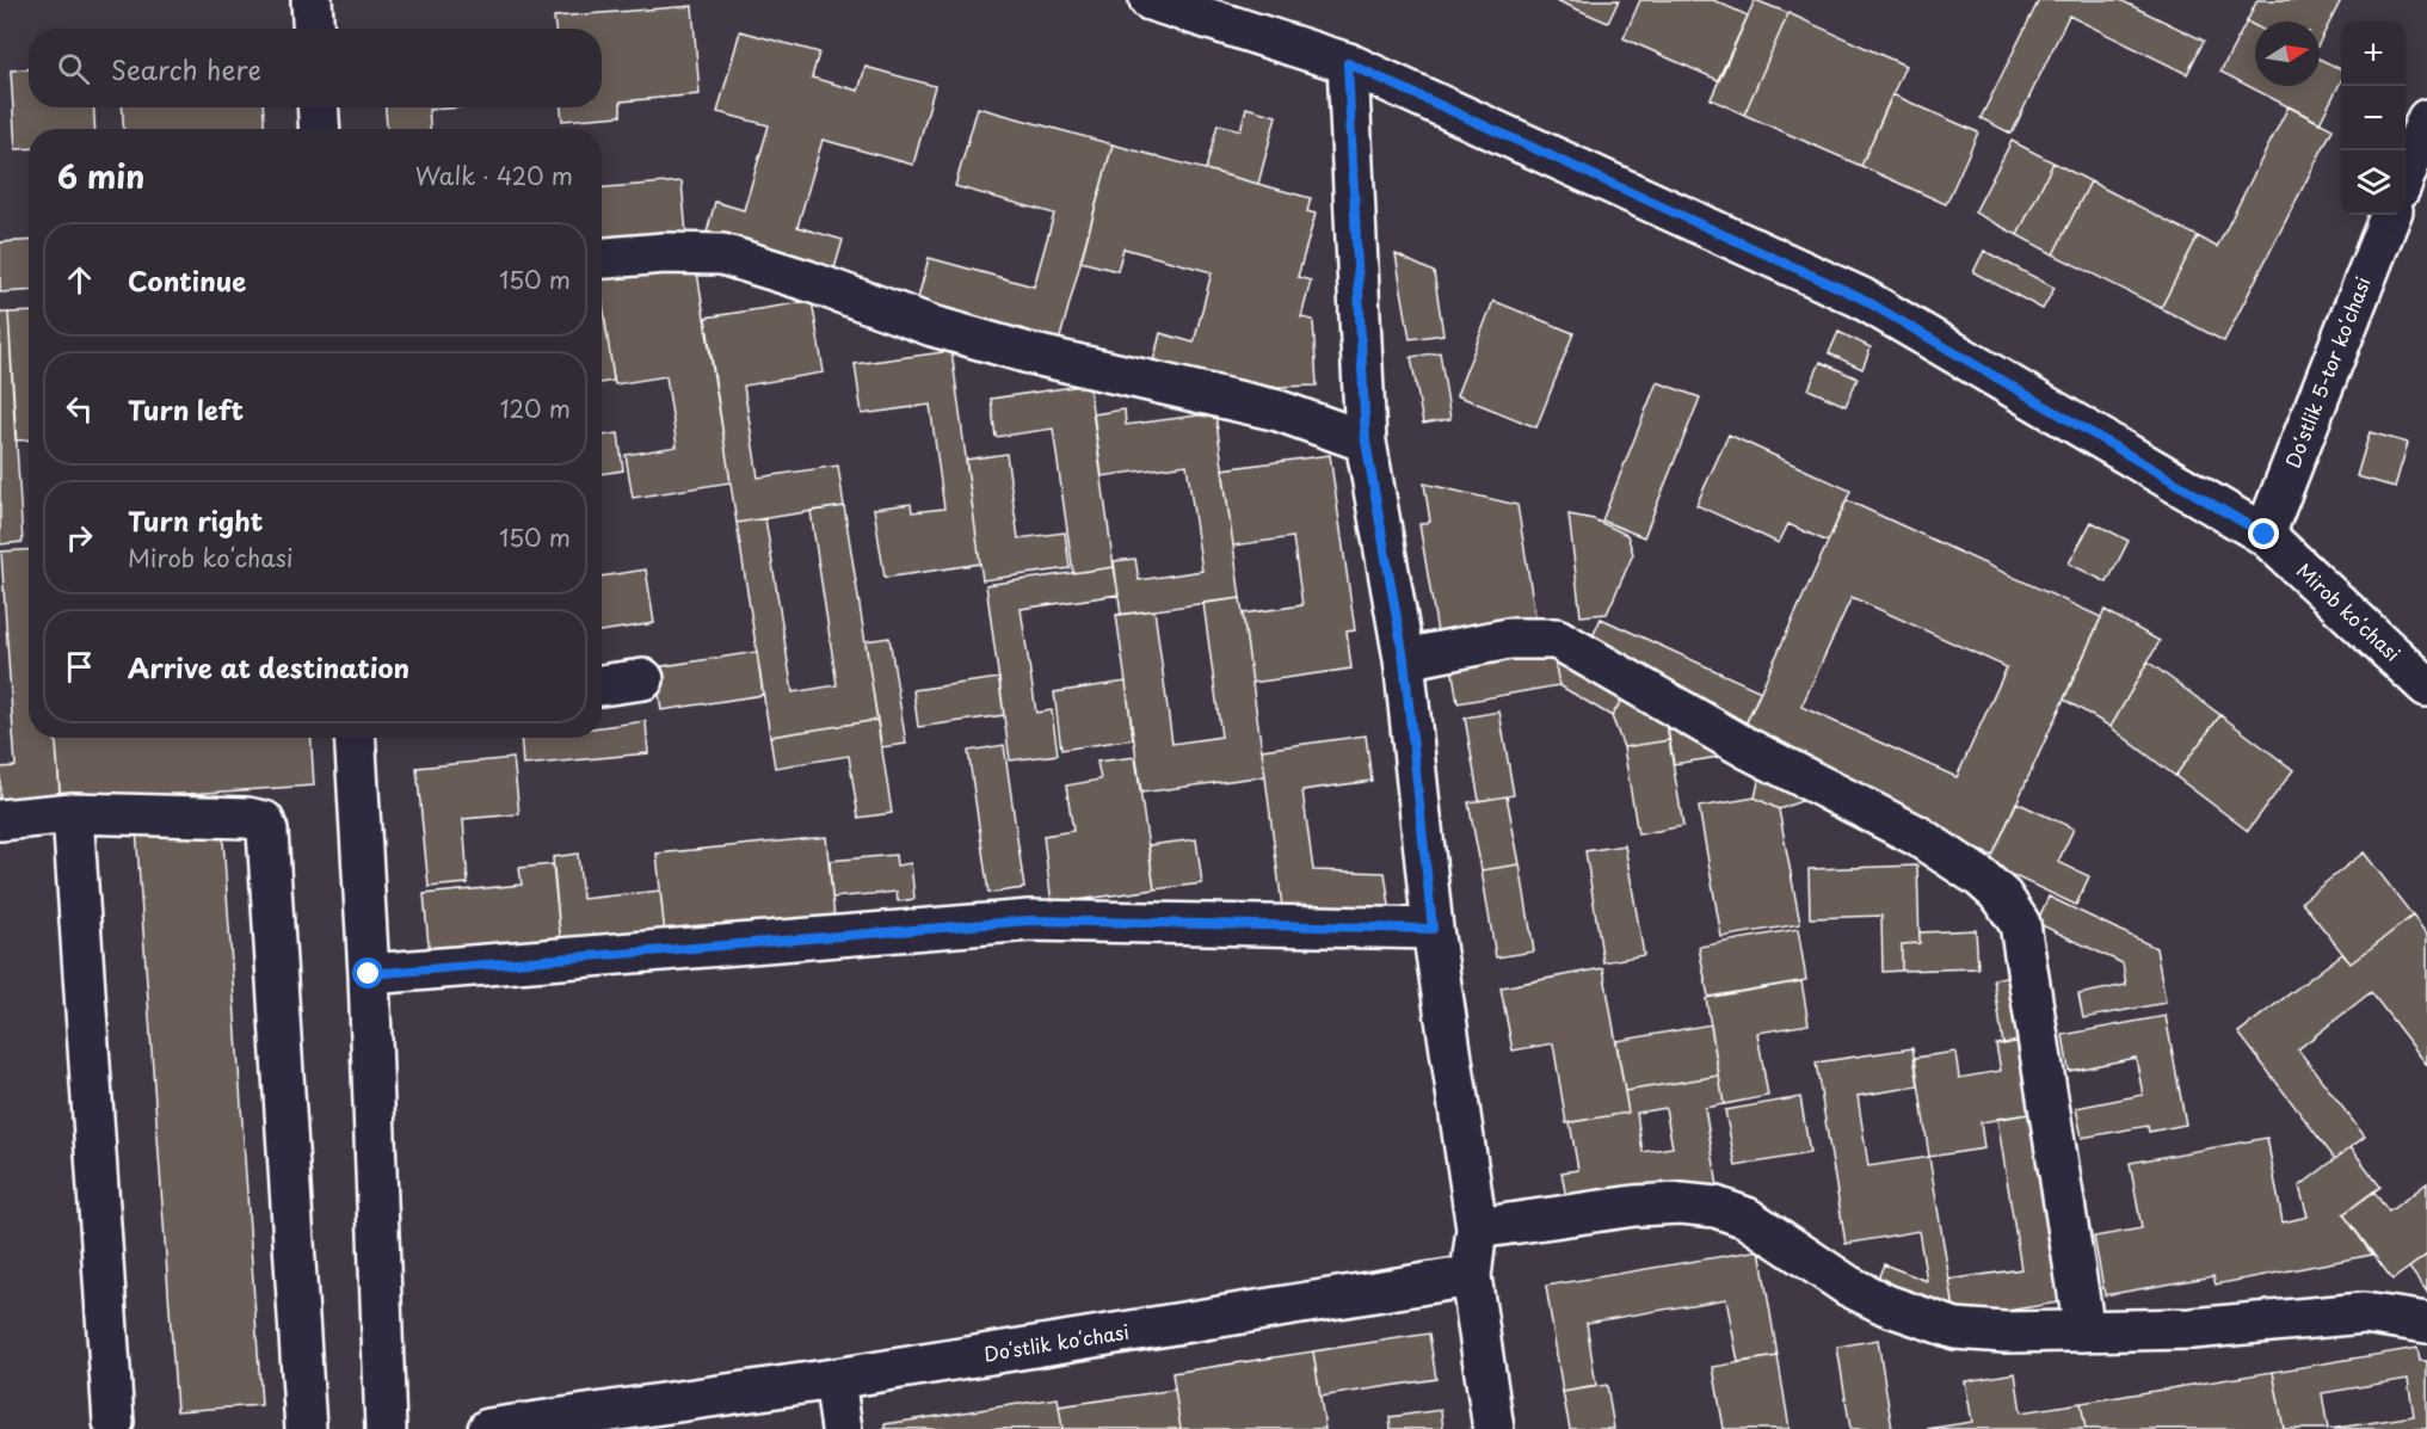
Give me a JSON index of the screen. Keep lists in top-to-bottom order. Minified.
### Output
{"streets":{"street":["Doʻstlik 5-tor koʻchasi","Mirob koʻchasi","Doʻstlik koʻchasi"]},"crossings":[["Doʻstlik 5-tor koʻchasi","Mirob koʻchasi"]],"north":"right","page":{"map_buttons":["+","−"],"search":"Search here","heading":["6 min","Walk · 420 m"],"list":[["Continue","150 m"],["Turn left","120 m"],["Turn right","Mirob koʻchasi","150 m"],"Arrive at destination"]}}
